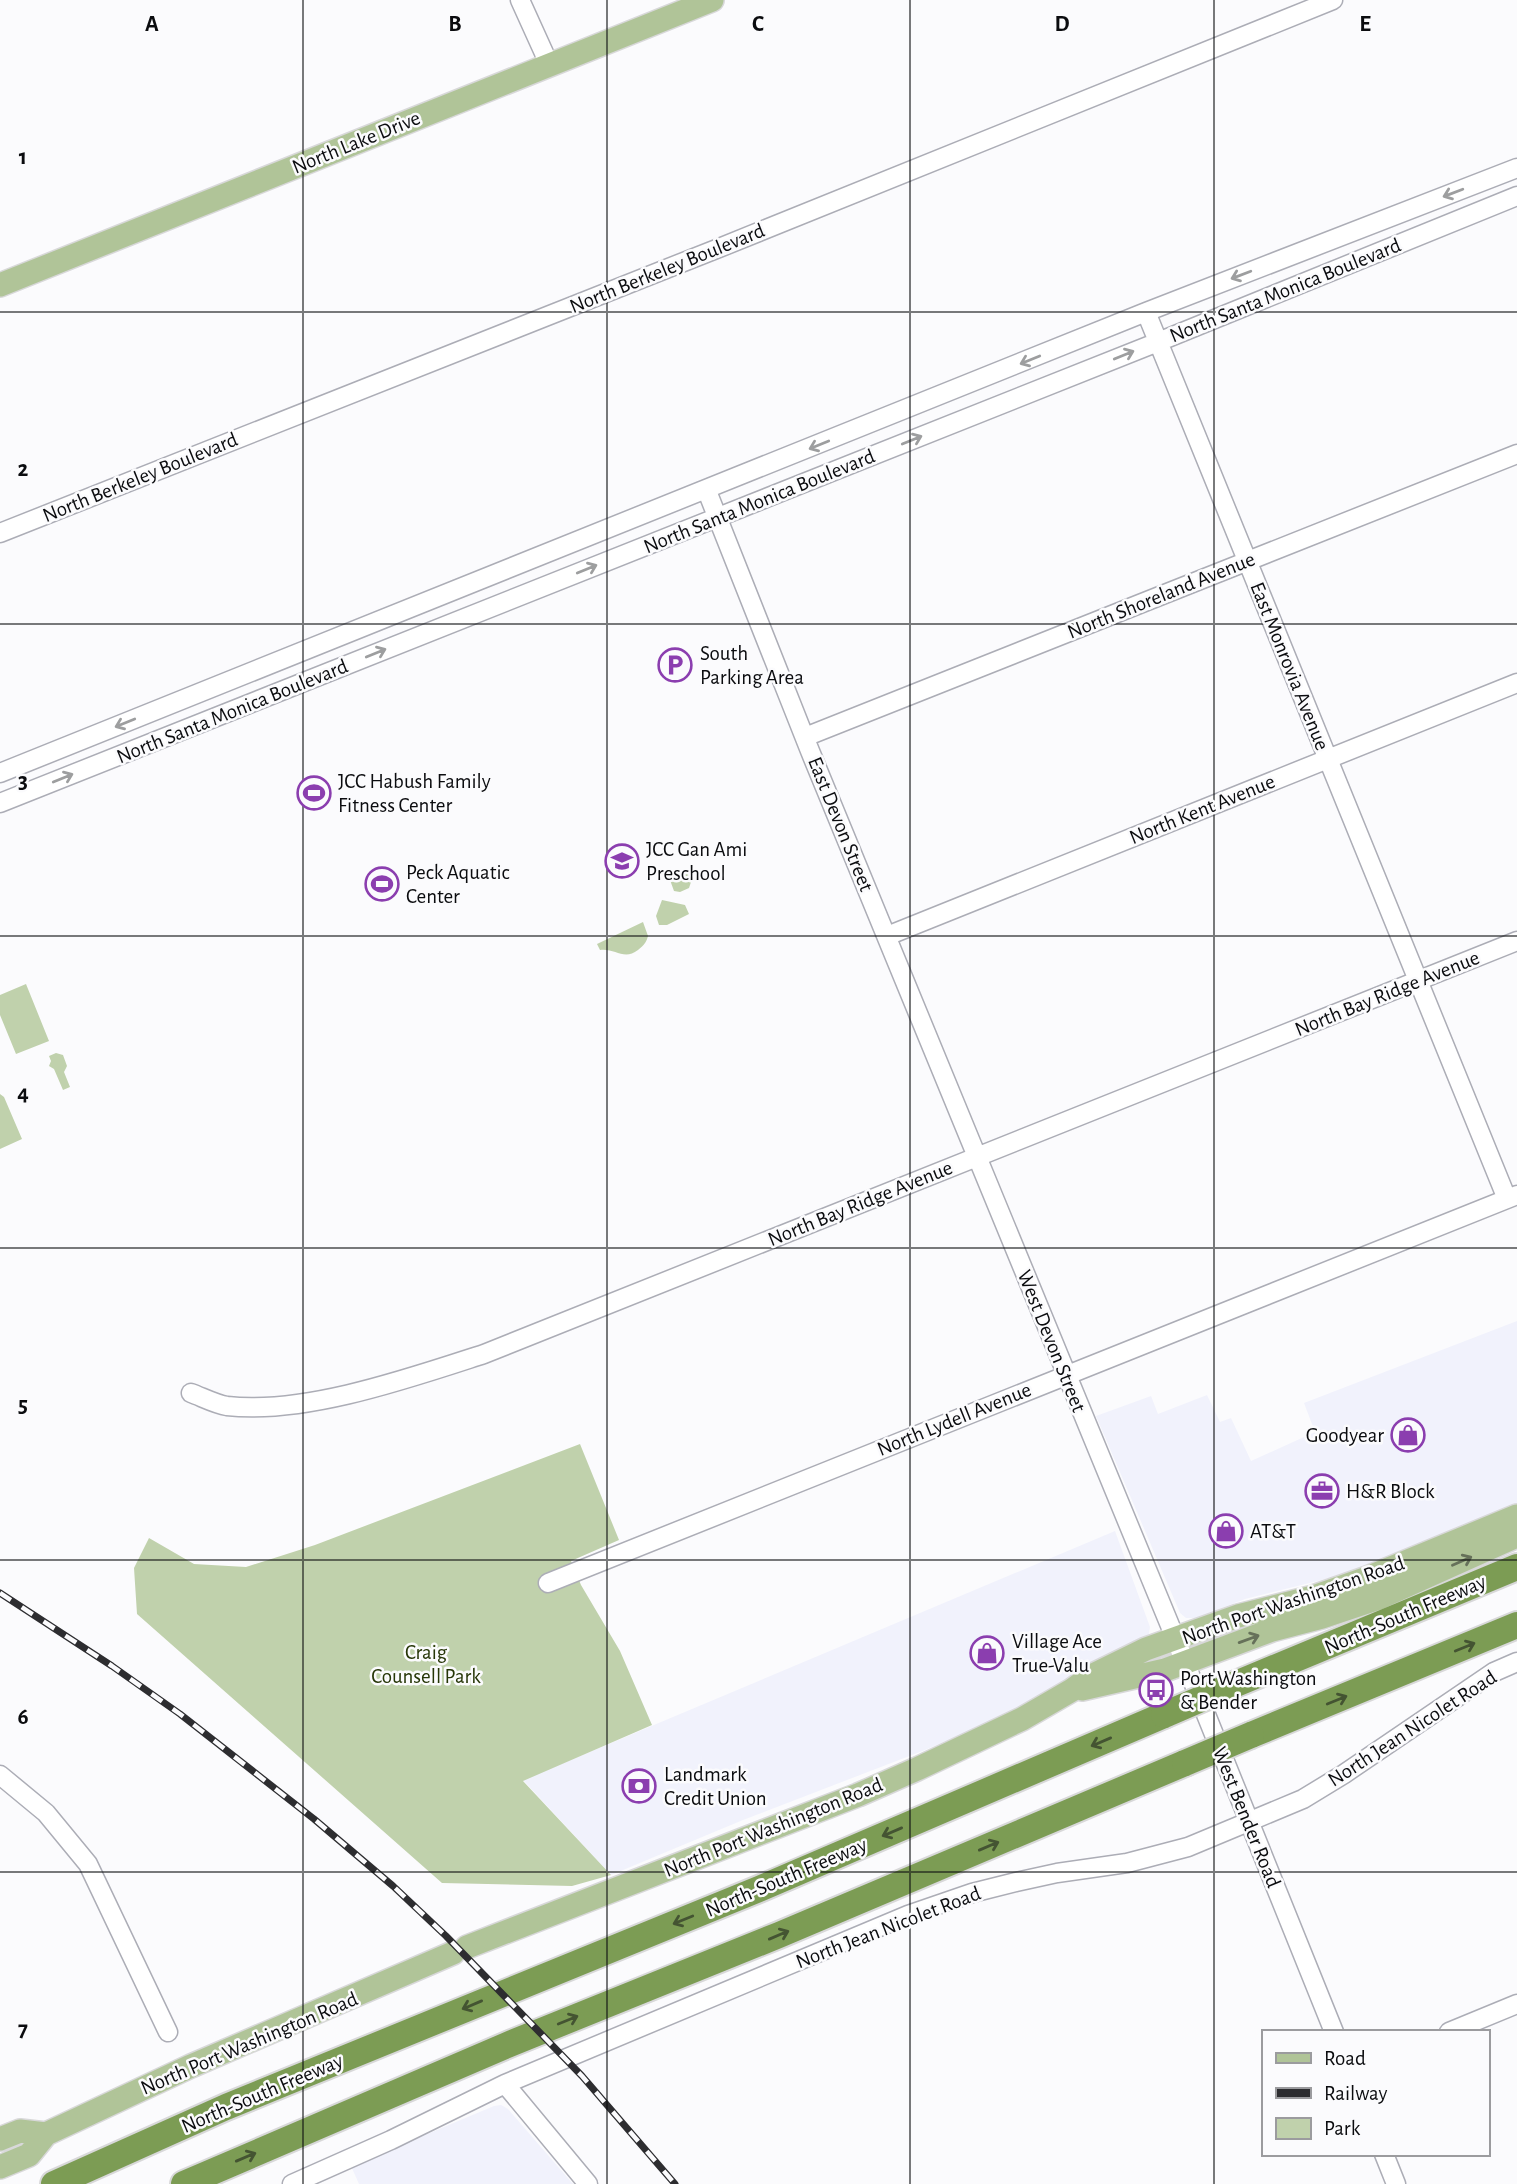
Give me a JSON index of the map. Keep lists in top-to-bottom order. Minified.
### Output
{"streets":{"highway":["North-South Freeway"],"main road":["North Lake Drive","North Port Washington Road"],"street":["North Berkeley Boulevard","North Santa Monica Boulevard","North Shoreland Avenue","East Monrovia Avenue","North Kent Avenue","East Devon Street","North Bay Ridge Avenue","West Devon Street","North Lydell Avenue","North Jean Nicolet Road","West Bender Road"]},"crossings":[["North Santa Monica Boulevard","East Monrovia Avenue"],["North Santa Monica Boulevard","East Devon Street"],["North Shoreland Avenue","East Monrovia Avenue"],["North Shoreland Avenue","East Devon Street"],["East Monrovia Avenue","North Kent Avenue"],["East Monrovia Avenue","North Bay Ridge Avenue"],["East Monrovia Avenue","North Lydell Avenue"],["North Kent Avenue","East Devon Street"],["East Devon Street","North Bay Ridge Avenue"],["East Devon Street","West Devon Street"],["North Bay Ridge Avenue","West Devon Street"],["West Devon Street","North Lydell Avenue"],["West Devon Street","West Bender Road"],["North Port Washington Road","West Bender Road"],["North Jean Nicolet Road","West Bender Road"]],"parks":["Craig Counsell Park"],"places":{"parking":["South Parking Area"],"sports":["JCC Habush Family Fitness Center","Peck Aquatic Center"],"school or university":["JCC Gan Ami Preschool"],"shop":["Goodyear","AT&T","Village Ace True-Valu"],"office":["H&R Block"],"bus stop":["Port Washington & Bender"],"bank":["Landmark Credit Union"]},"legend":["Road","Railway","Park"],"grid":{"columns":["A","B","C","D","E"],"rows":["1","2","3","4","5","6","7"]}}
